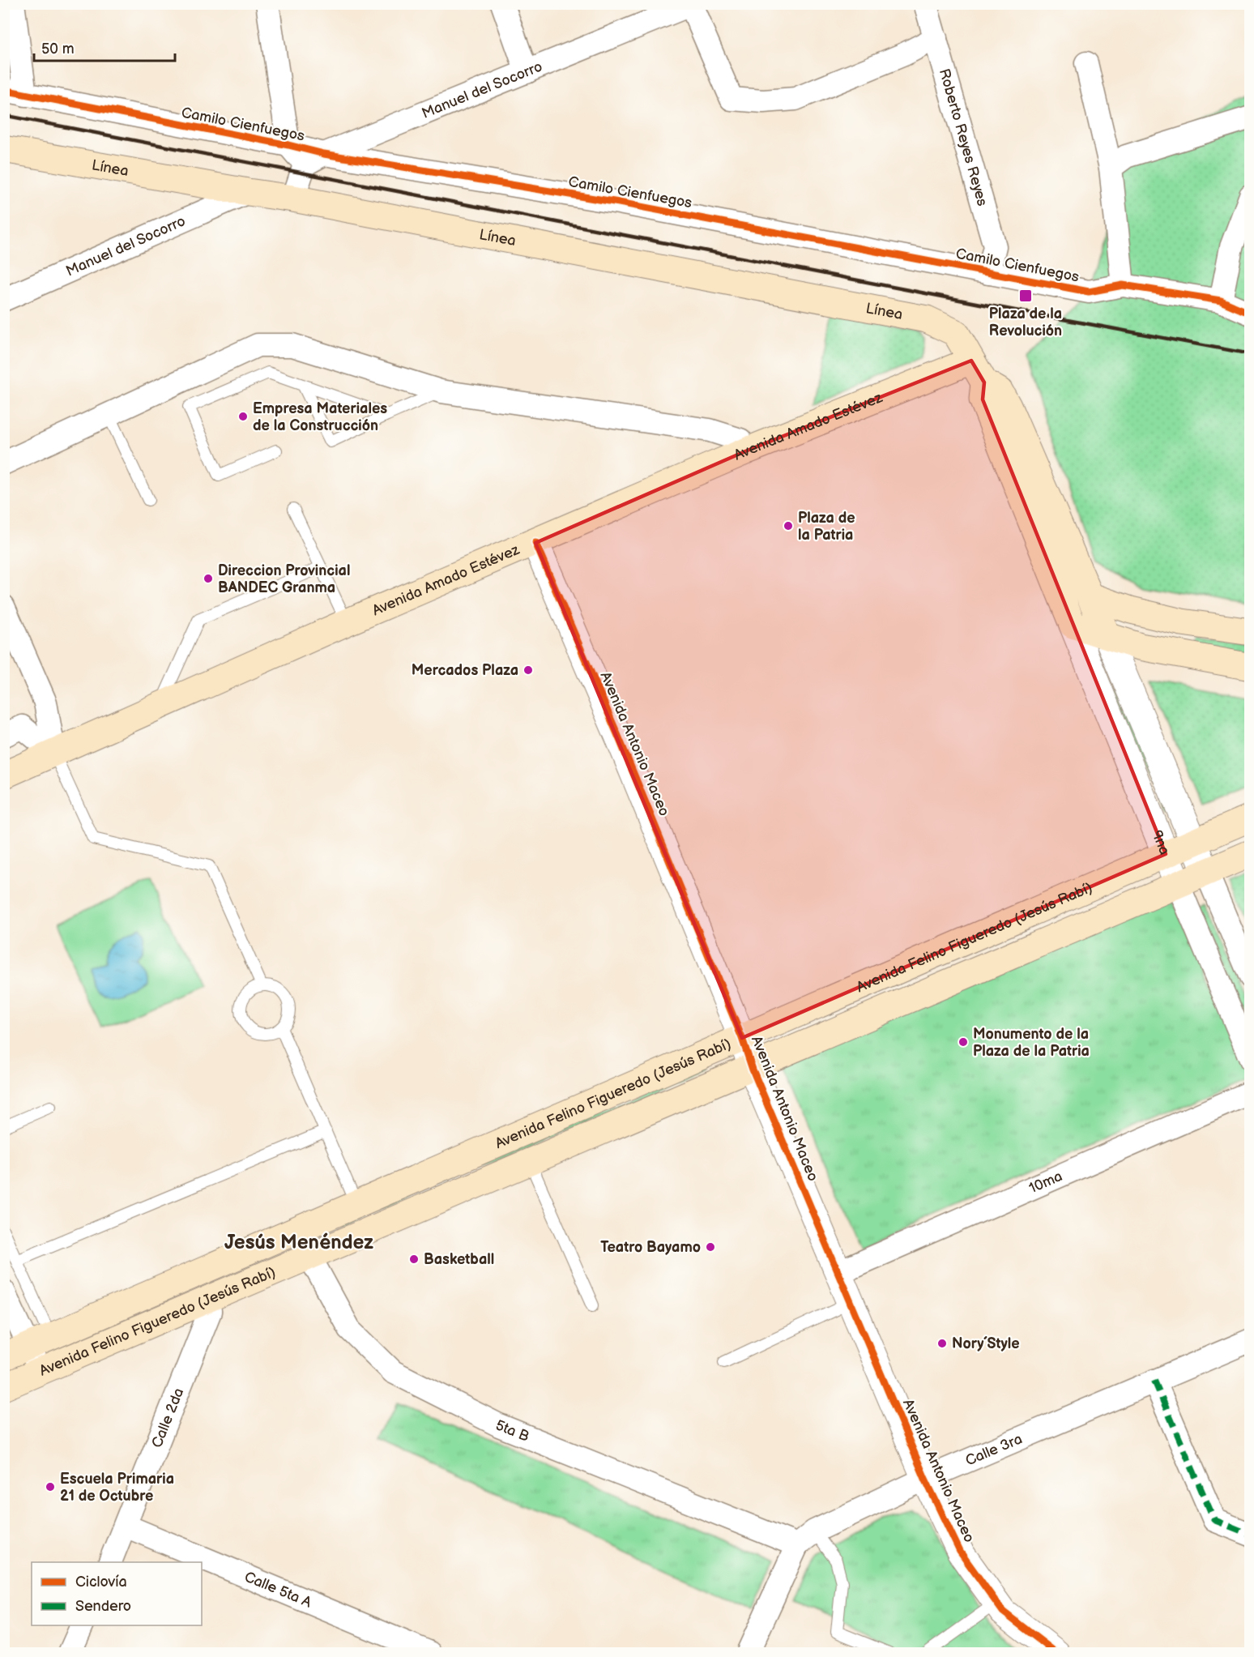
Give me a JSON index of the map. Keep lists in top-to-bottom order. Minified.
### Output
{"streets":{"main road":["Línea","Avenida Amado Estévez","Avenida Felino Figueredo (Jesús Rabí)"],"street":["Manuel del Socorro","Camilo Cienfuegos","Roberto Reyes Reyes","Avenida Antonio Maceo","9na","10ma","Calle 2da","5ta B","Calle 3ra","Calle 5ta A"]},"crossings":[["Manuel del Socorro","Camilo Cienfuegos"],["Manuel del Socorro","Línea"],["Camilo Cienfuegos","Roberto Reyes Reyes"],["Línea","Avenida Amado Estévez"],["Avenida Amado Estévez","Avenida Antonio Maceo"],["Avenida Antonio Maceo","Avenida Felino Figueredo (Jesús Rabí)"],["Avenida Antonio Maceo","10ma"],["Avenida Antonio Maceo","Calle 3ra"],["9na","Avenida Felino Figueredo (Jesús Rabí)"],["Avenida Felino Figueredo (Jesús Rabí)","Calle 2da"],["Avenida Felino Figueredo (Jesús Rabí)","5ta B"],["Calle 2da","Calle 5ta A"],["5ta B","Calle 3ra"]],"districts":["Jesús Menéndez"],"places":{"transit":["Plaza de la Revolución"],"other":["Empresa Materiales de la Construcción","Plaza de la Patria","Direccion Provincial BANDEC Granma","Mercados Plaza","Monumento de la Plaza de la Patria","Teatro Bayamo","Basketball","Nory´Style","Escuela Primaria 21 de Octubre"]},"legend":["Ciclovía","Sendero"],"scale_bar":"50 m"}
